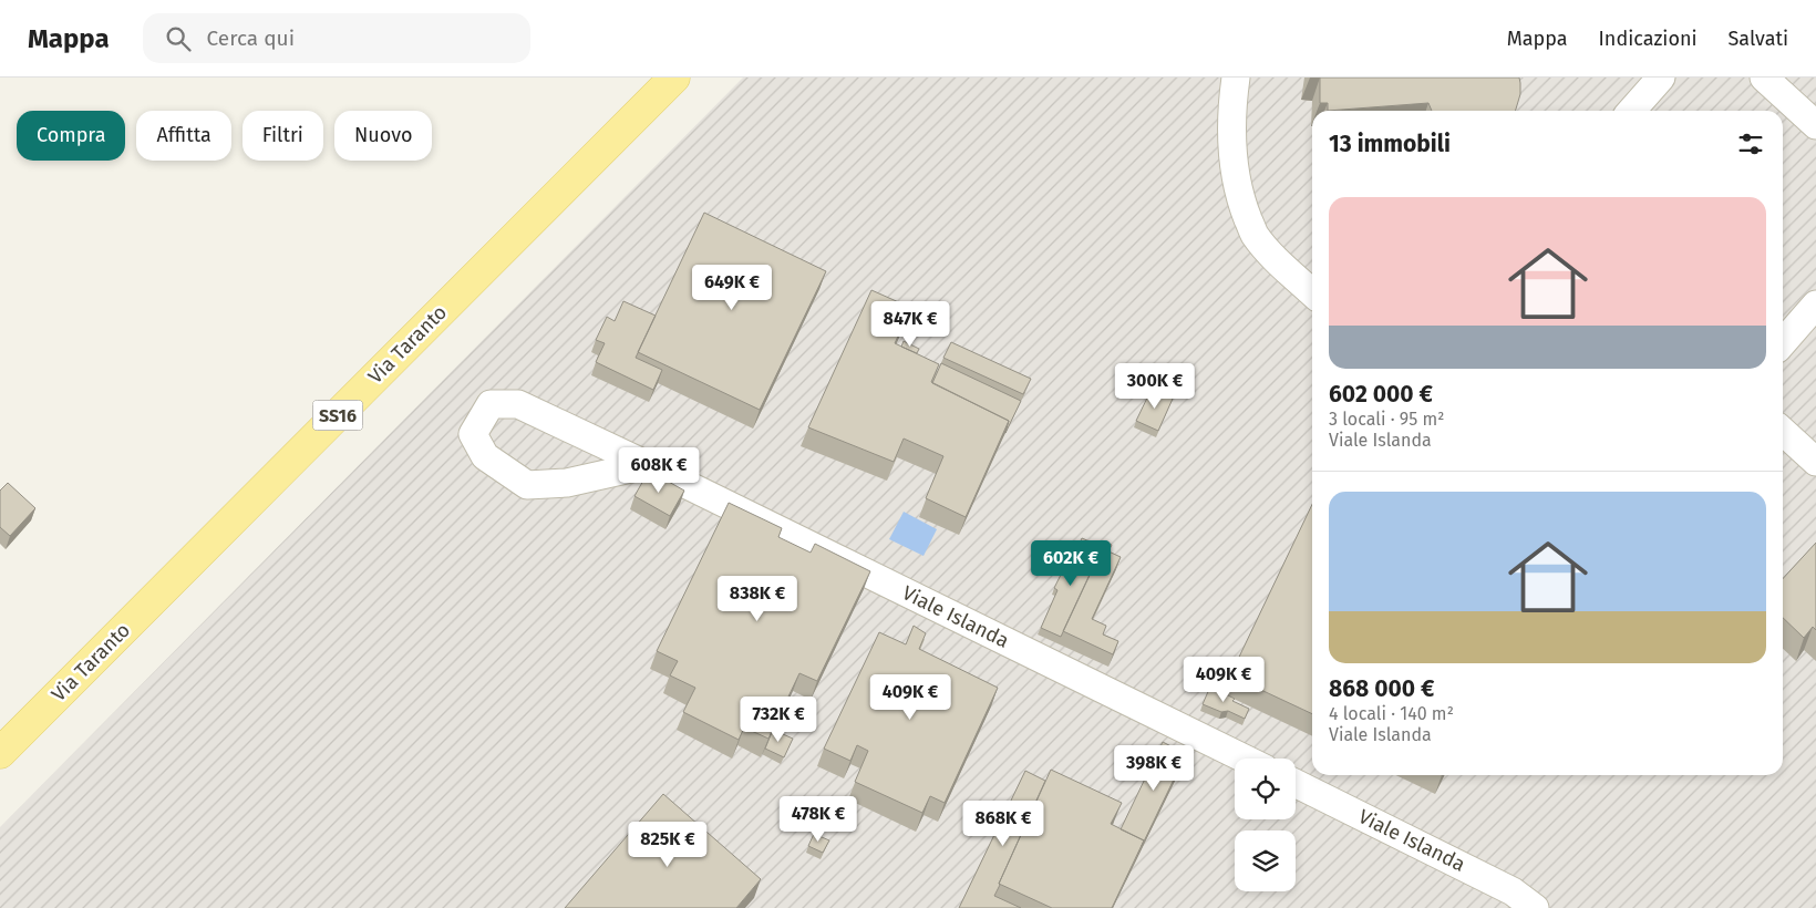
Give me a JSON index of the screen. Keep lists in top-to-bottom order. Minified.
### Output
{"streets":{"main road":["Via Taranto","SS16"],"street":["Viale Islanda"]},"page":{"header":"Mappa","search":"Cerca qui","nav":["Mappa","Indicazioni","Salvati"],"chip":["Compra","Affitta","Filtri","Nuovo"],"heading":"13 immobili","list":[{"name":"602 000 €","note":"3 locali · 95 m² · Viale Islanda"},{"name":"868 000 €","note":"4 locali · 140 m² · Viale Islanda"}],"price":["649K €","847K €","300K €","608K €","602K €","838K €","409K €","409K €","732K €","398K €","478K €","868K €","825K €"]}}
